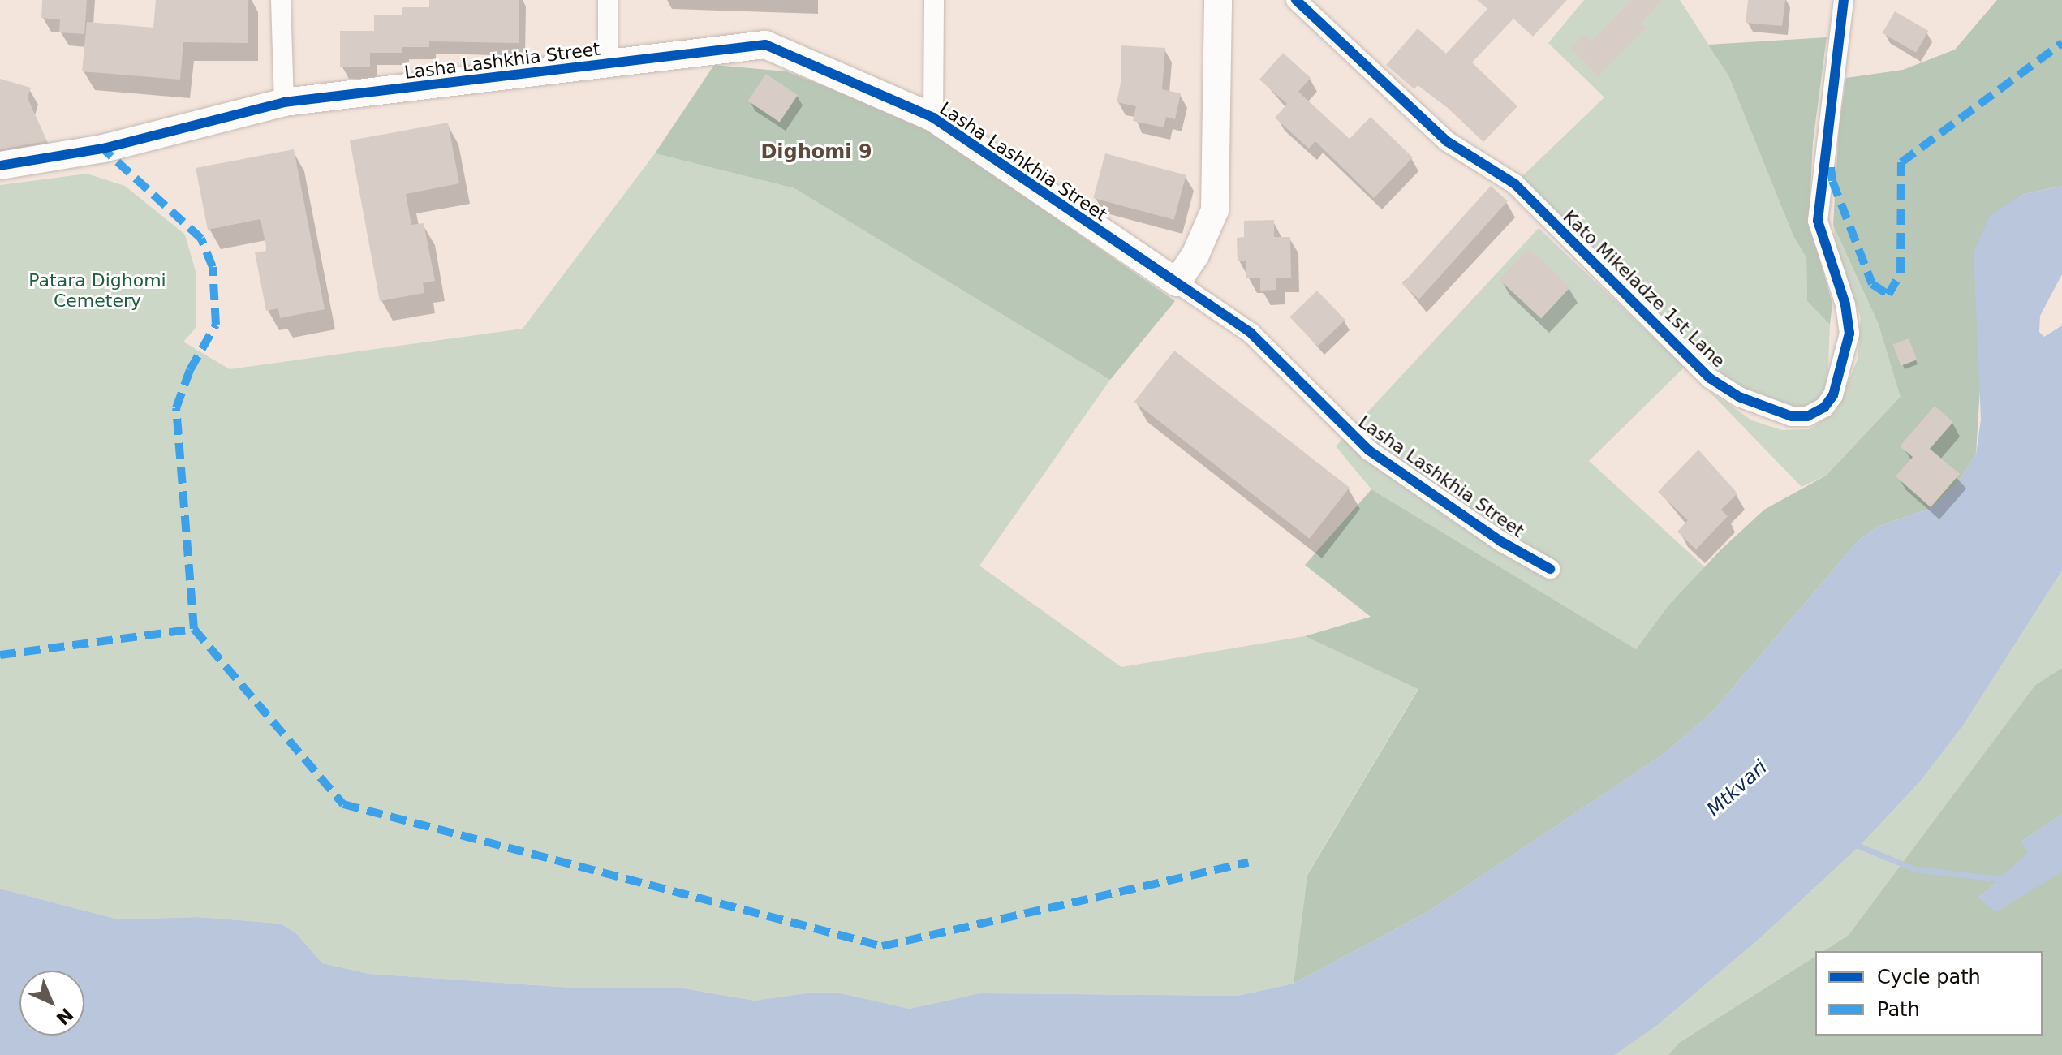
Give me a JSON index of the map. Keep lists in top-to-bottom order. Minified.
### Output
{"streets":{"street":["Lasha Lashkhia Street","Kato Mikeladze 1st Lane"]},"districts":["Dighomi 9"],"water":["Mtkvari"],"parks":["Patara Dighomi Cemetery"],"legend":["Cycle path","Path"],"north":"bottom right"}
